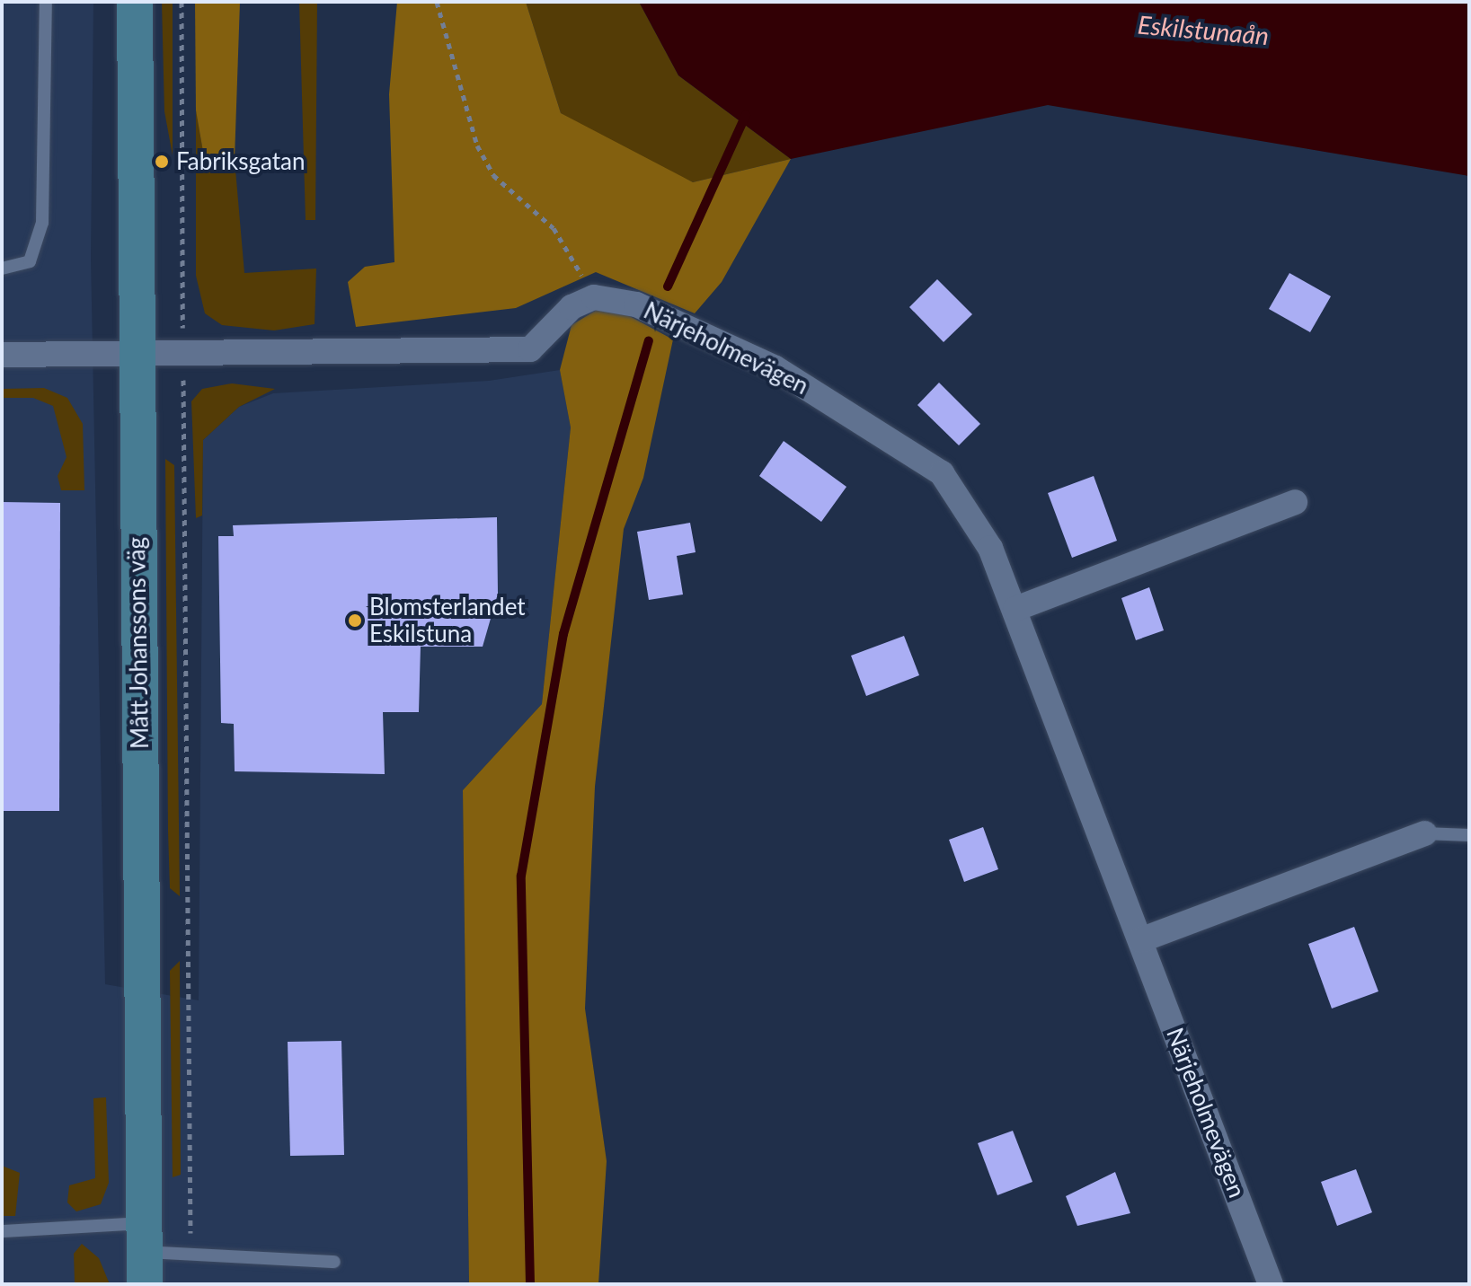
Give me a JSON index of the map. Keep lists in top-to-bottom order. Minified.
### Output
{"streets":{"street":["Närjeholmevägen","Mått Johanssons väg"]},"water":["Eskilstunaån"],"places":["Fabriksgatan","Blomsterlandet Eskilstuna"]}
